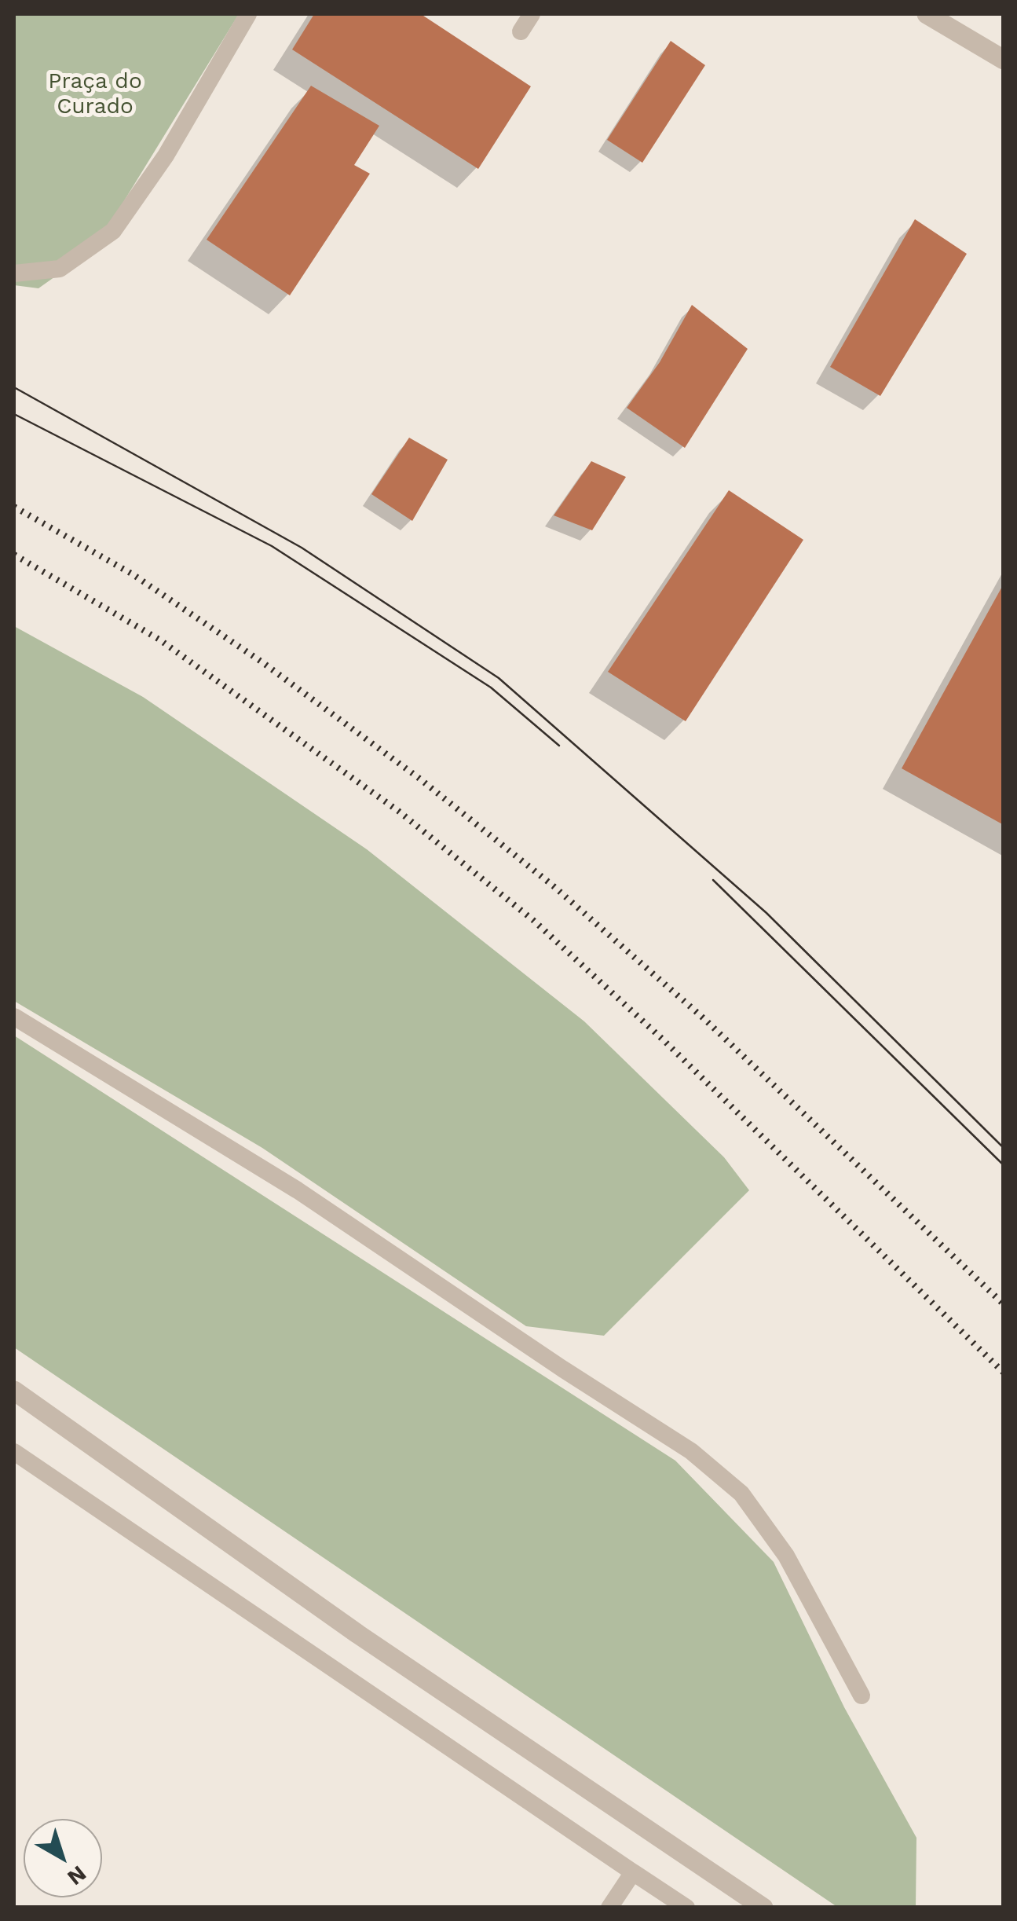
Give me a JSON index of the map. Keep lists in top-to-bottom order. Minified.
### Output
{"parks":["Praça do Curado"],"north":"bottom right"}
